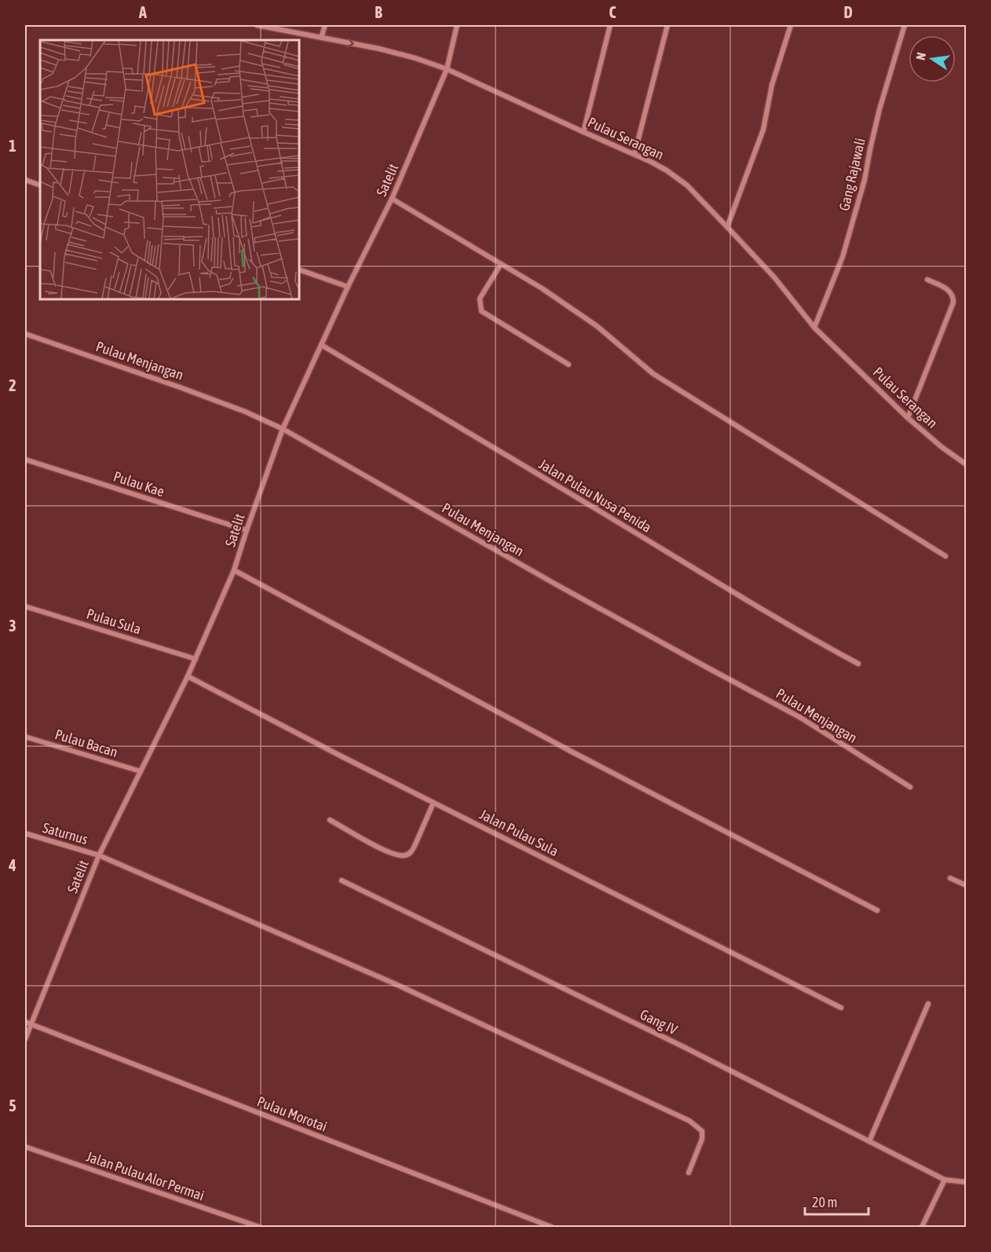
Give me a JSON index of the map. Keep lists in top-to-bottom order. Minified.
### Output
{"streets":{"street":["Pulau Serangan","Gang Rajawali","Satelit","Pulau Menjangan","Pulau Kae","Jalan Pulau Nusa Penida","Pulau Sula","Pulau Bacan","Jalan Pulau Sula","Saturnus","Gang IV","Pulau Morotai","Jalan Pulau Alor Permai"]},"crossings":[["Pulau Serangan","Gang Rajawali"],["Pulau Serangan","Satelit"],["Satelit","Pulau Menjangan"],["Satelit","Pulau Kae"],["Satelit","Jalan Pulau Nusa Penida"],["Satelit","Pulau Sula"],["Satelit","Pulau Bacan"],["Satelit","Jalan Pulau Sula"],["Satelit","Saturnus"],["Satelit","Pulau Morotai"]],"scale_bar":"20 m","north":"left","grid":{"columns":["A","B","C","D"],"rows":["1","2","3","4","5"]}}
